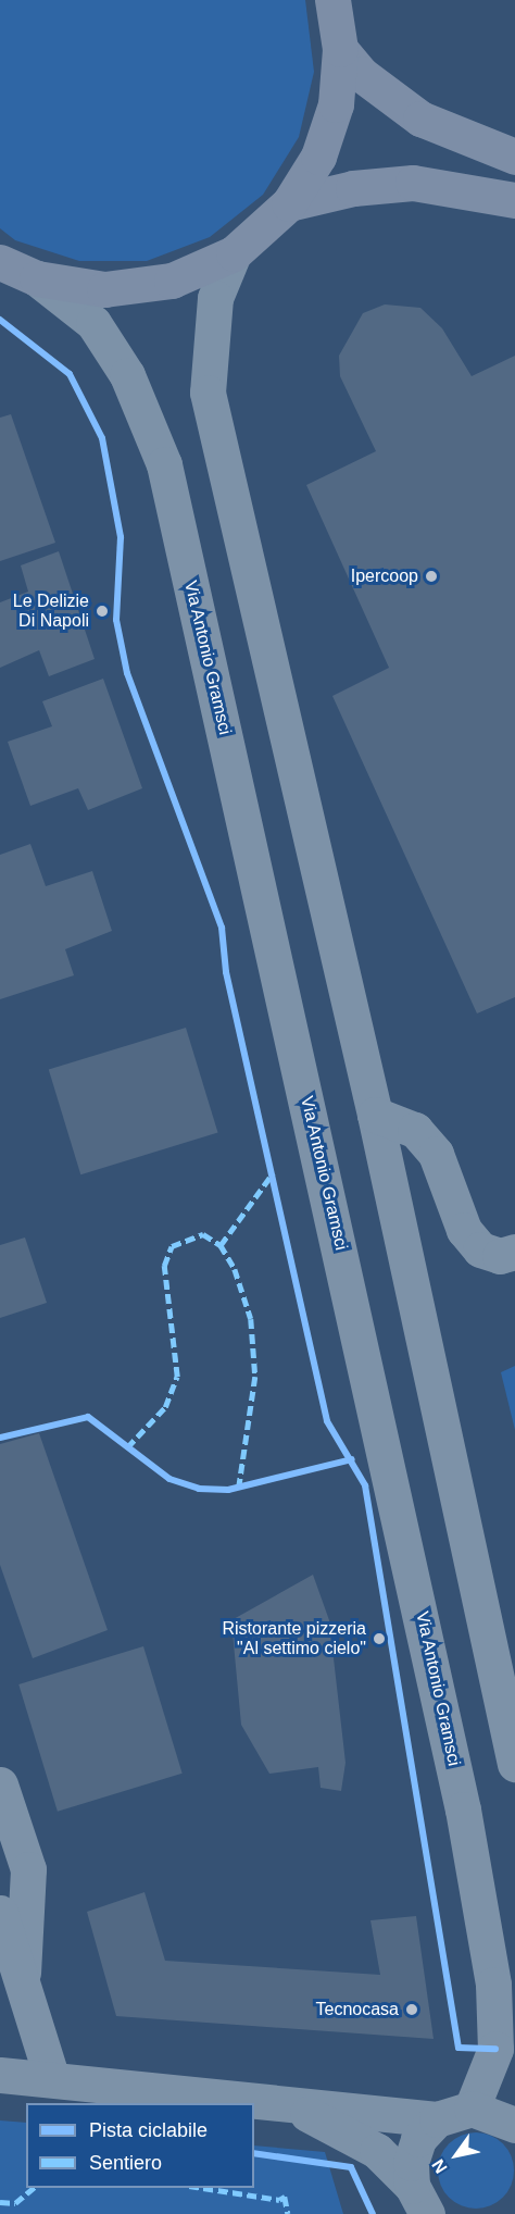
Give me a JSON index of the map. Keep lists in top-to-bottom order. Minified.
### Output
{"streets":{"street":["Via Antonio Gramsci"]},"places":["Ipercoop","Le Delizie Di Napoli","Ristorante pizzeria \"Al settimo cielo\"","Tecnocasa"],"legend":["Pista ciclabile","Sentiero"],"north":"bottom left"}
